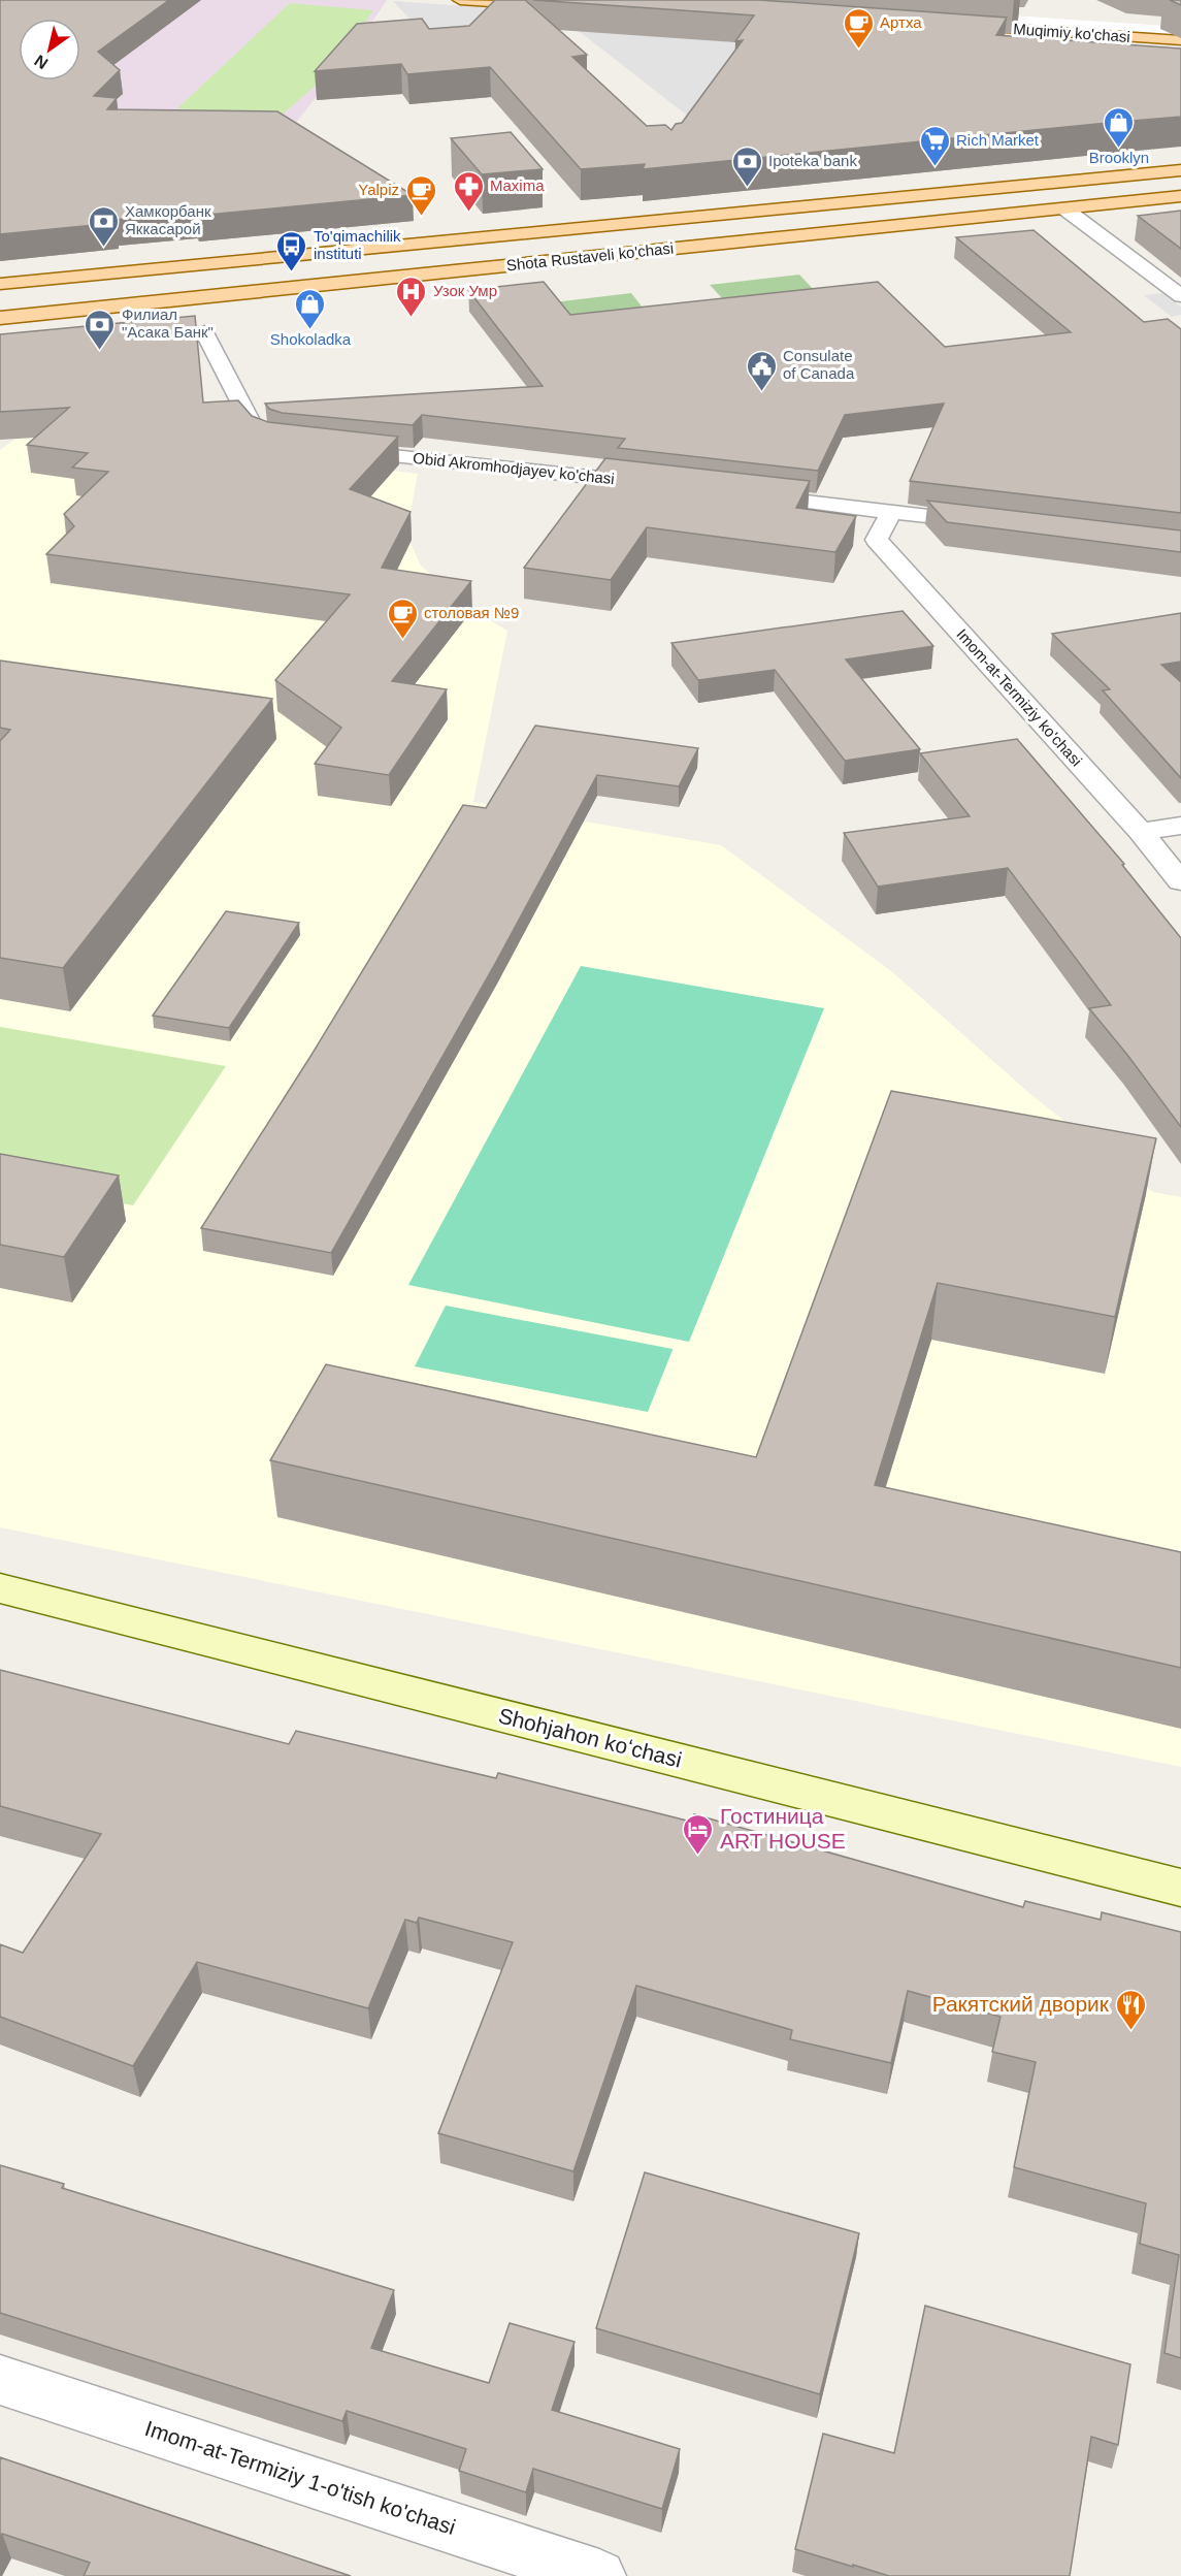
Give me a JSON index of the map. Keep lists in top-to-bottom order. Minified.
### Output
{"streets":{"main road":["Muqimiy ko'chasi","Shota Rustaveli ko'chasi"],"street":["Obid Akromhodjayev ko'chasi","Imom-at-Termiziy ko'chasi","Shohjahon koʻchasi","Imom-at-Termiziy 1-o'tish ko'chasi"]},"places":{"cafe":["Артха","Yalpiz","столовая №9"],"shop":["Brooklyn","Shokoladka"],"supermarket":["Rich Market"],"bank":["Ipoteka bank","Хамкорбанк Яккасарой","Филиал \"Асака Банк\""],"pharmacy":["Maxima"],"bus stop":["To'qimachilik instituti"],"hospital":["Узок Умр"],"public building":["Consulate of Canada"],"hotel":["Гостиница ART HOUSE"],"restaurant":["Ракятский дворик"]},"north":"bottom left"}
